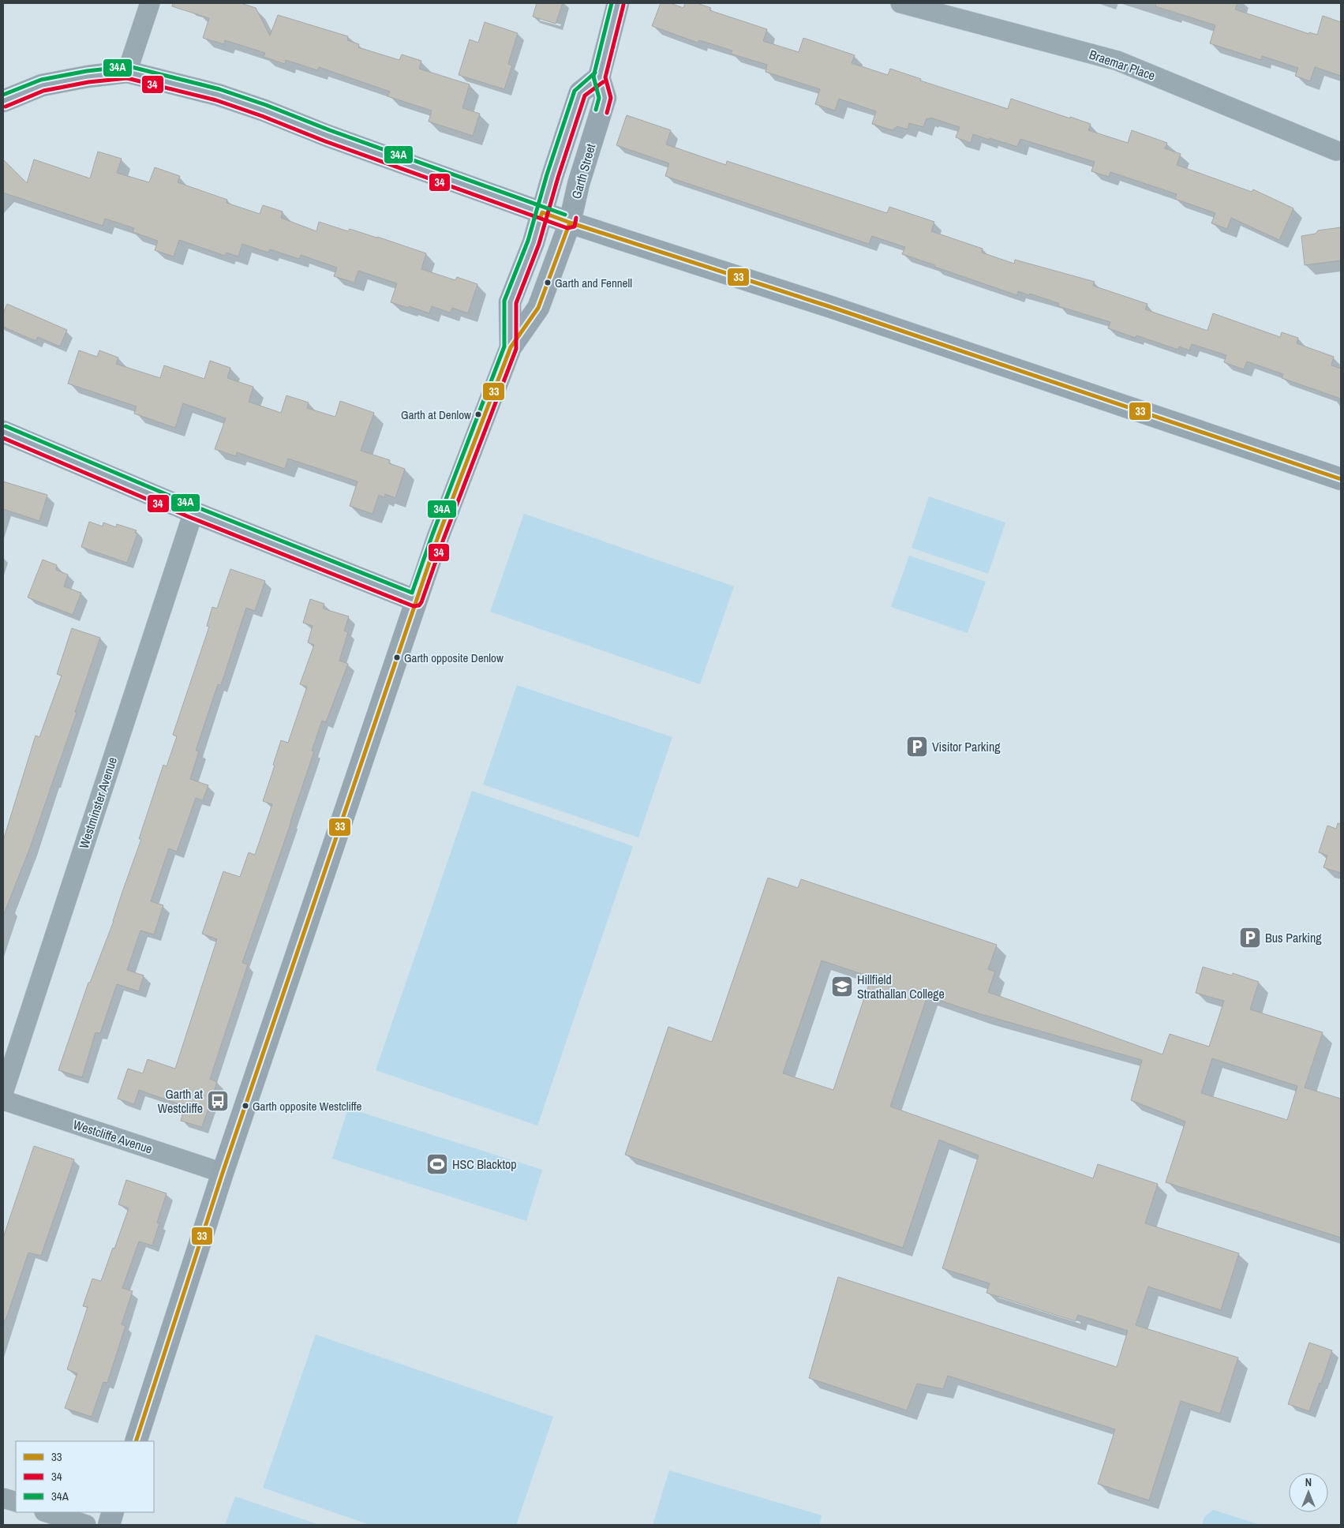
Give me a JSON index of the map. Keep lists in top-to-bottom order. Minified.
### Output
{"streets":{"main road":["Garth Street"],"street":["Braemar Place","Westminster Avenue","Westcliffe Avenue"]},"crossings":[["Garth Street","Westcliffe Avenue"]],"places":{"other":["Garth and Fennell","Garth at Denlow","Garth opposite Denlow","Garth opposite Westcliffe"],"parking":["Visitor Parking","Bus Parking"],"school or university":["Hillfield Strathallan College"],"bus stop":["Garth at Westcliffe"],"sports":["HSC Blacktop"]},"lines":["transit line 34A","transit line 34","transit line 33"],"legend":["33","34","34A"],"north":"top"}
